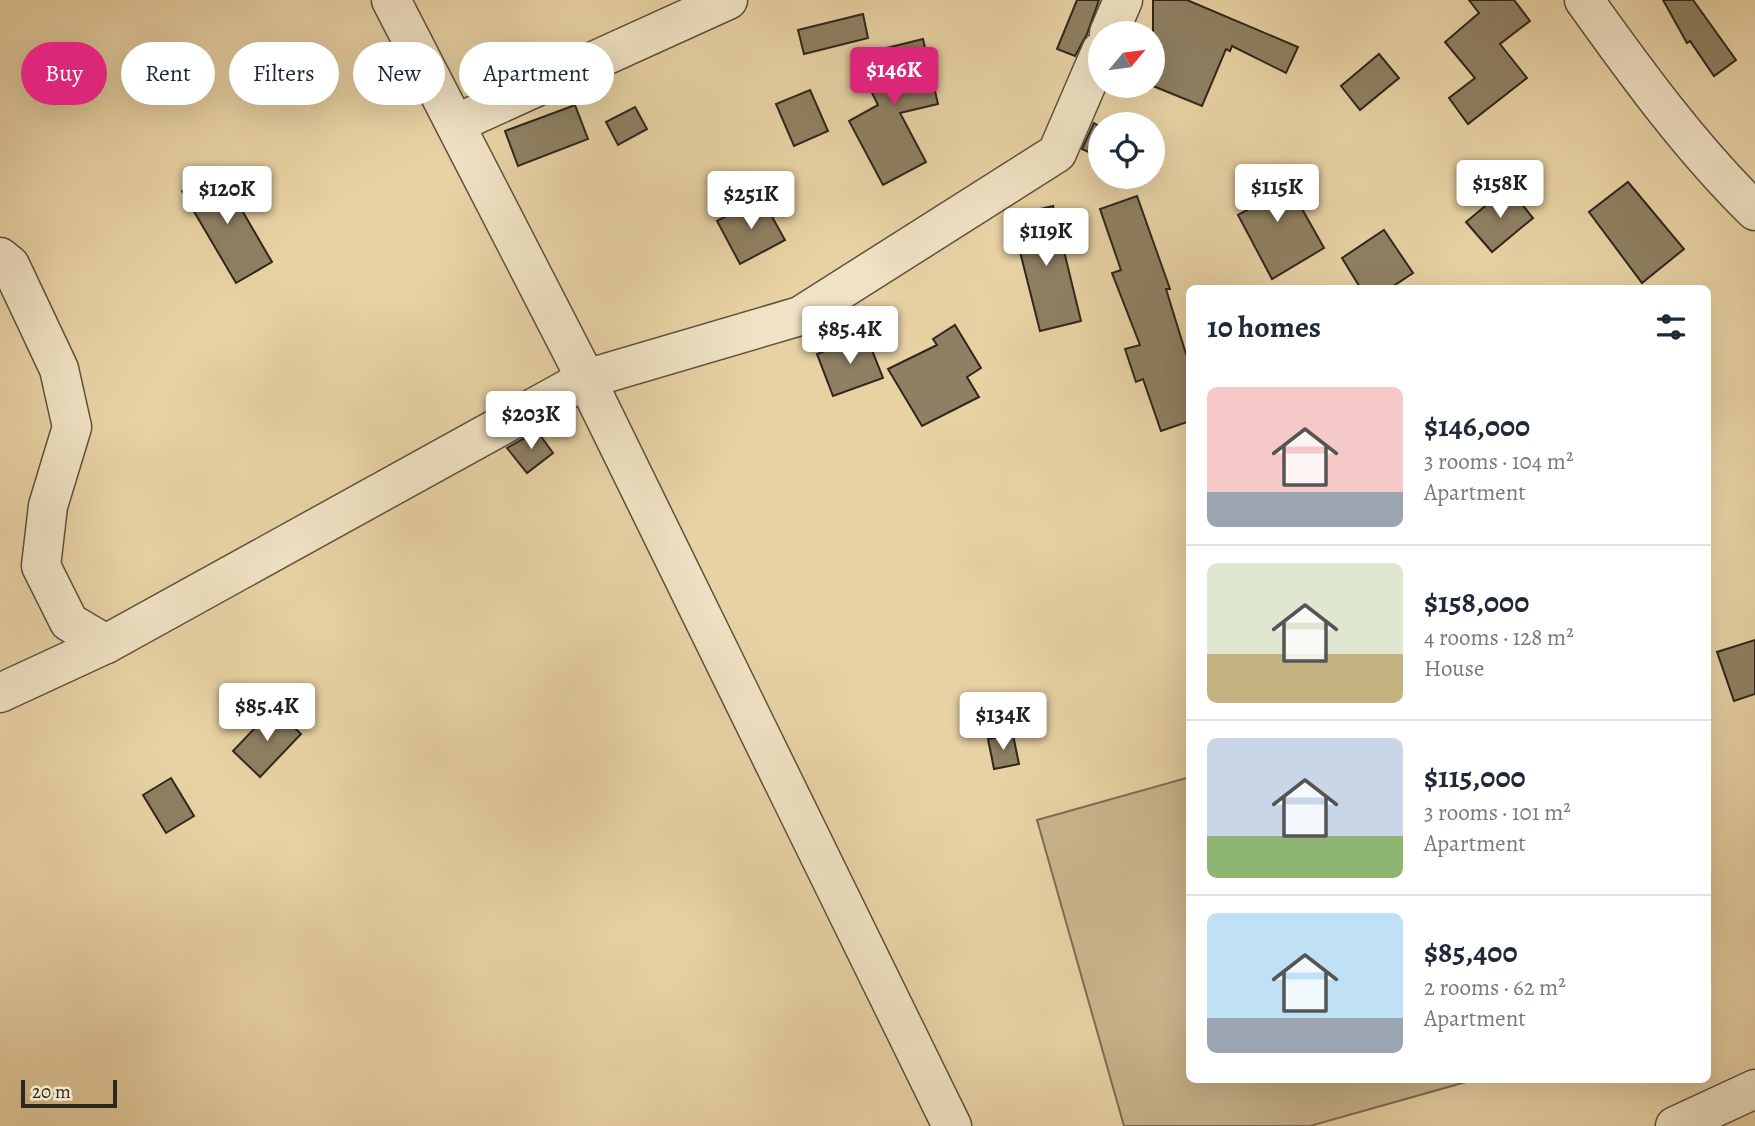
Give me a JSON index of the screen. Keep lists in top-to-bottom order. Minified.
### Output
{"scale_bar":"20 m","north":"top right","page":{"chip":["Buy","Rent","Filters","New","Apartment"],"price":["$146K","$158K","$115K","$120K","$251K","$119K","$85.4K","$203K","$85.4K","$134K"],"heading":"10 homes","list":[{"name":"$146,000","note":"3 rooms · 104 m² · Apartment"},{"name":"$158,000","note":"4 rooms · 128 m² · House"},{"name":"$115,000","note":"3 rooms · 101 m² · Apartment"},{"name":"$85,400","note":"2 rooms · 62 m² · Apartment"}],"scale":"20 m"}}
